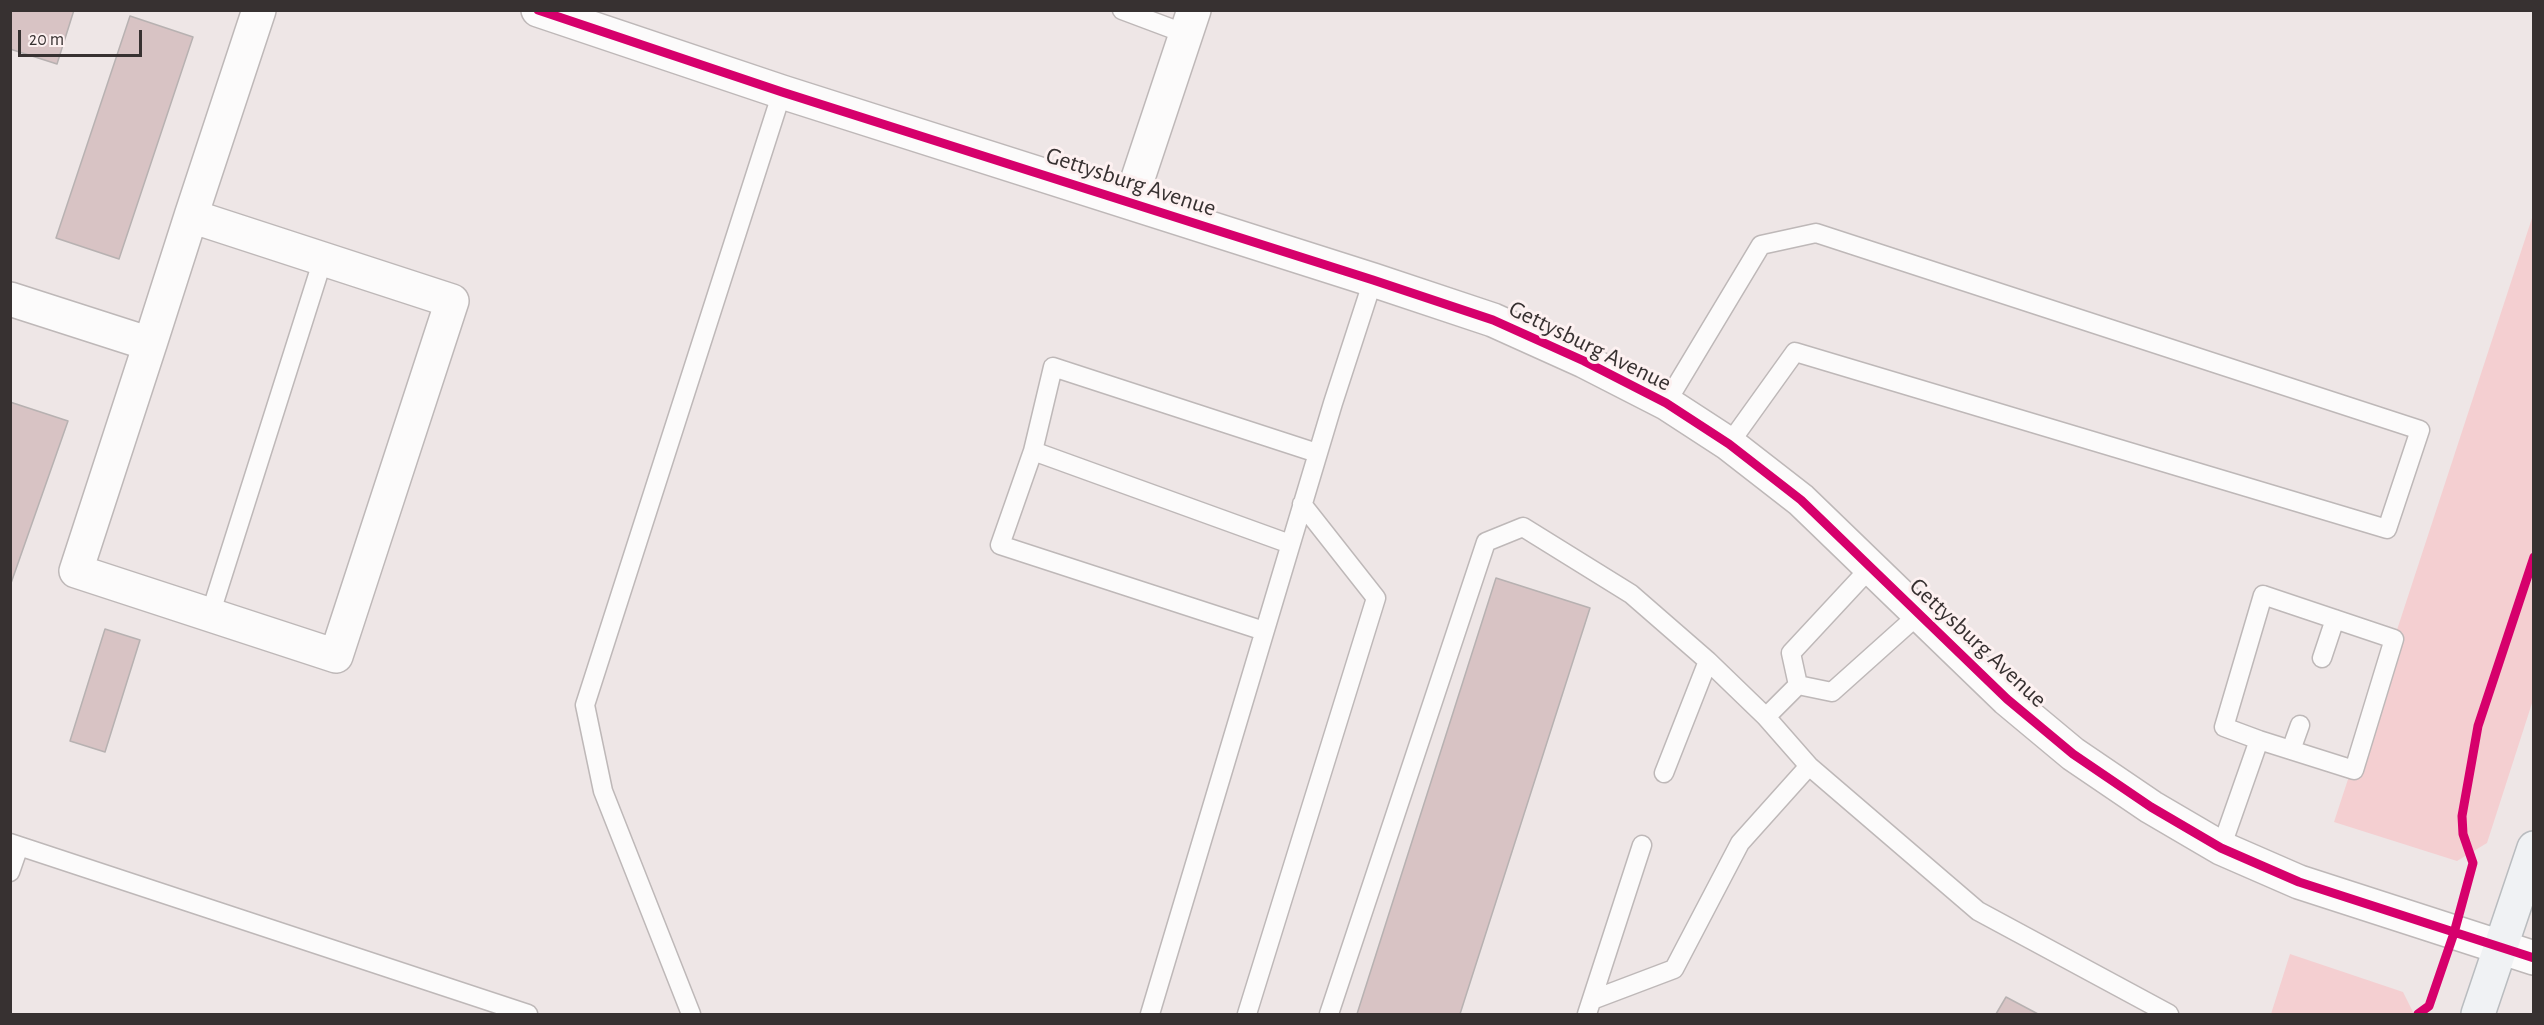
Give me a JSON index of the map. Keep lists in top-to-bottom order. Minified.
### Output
{"streets":{"street":["Gettysburg Avenue"]},"scale_bar":"20 m"}
